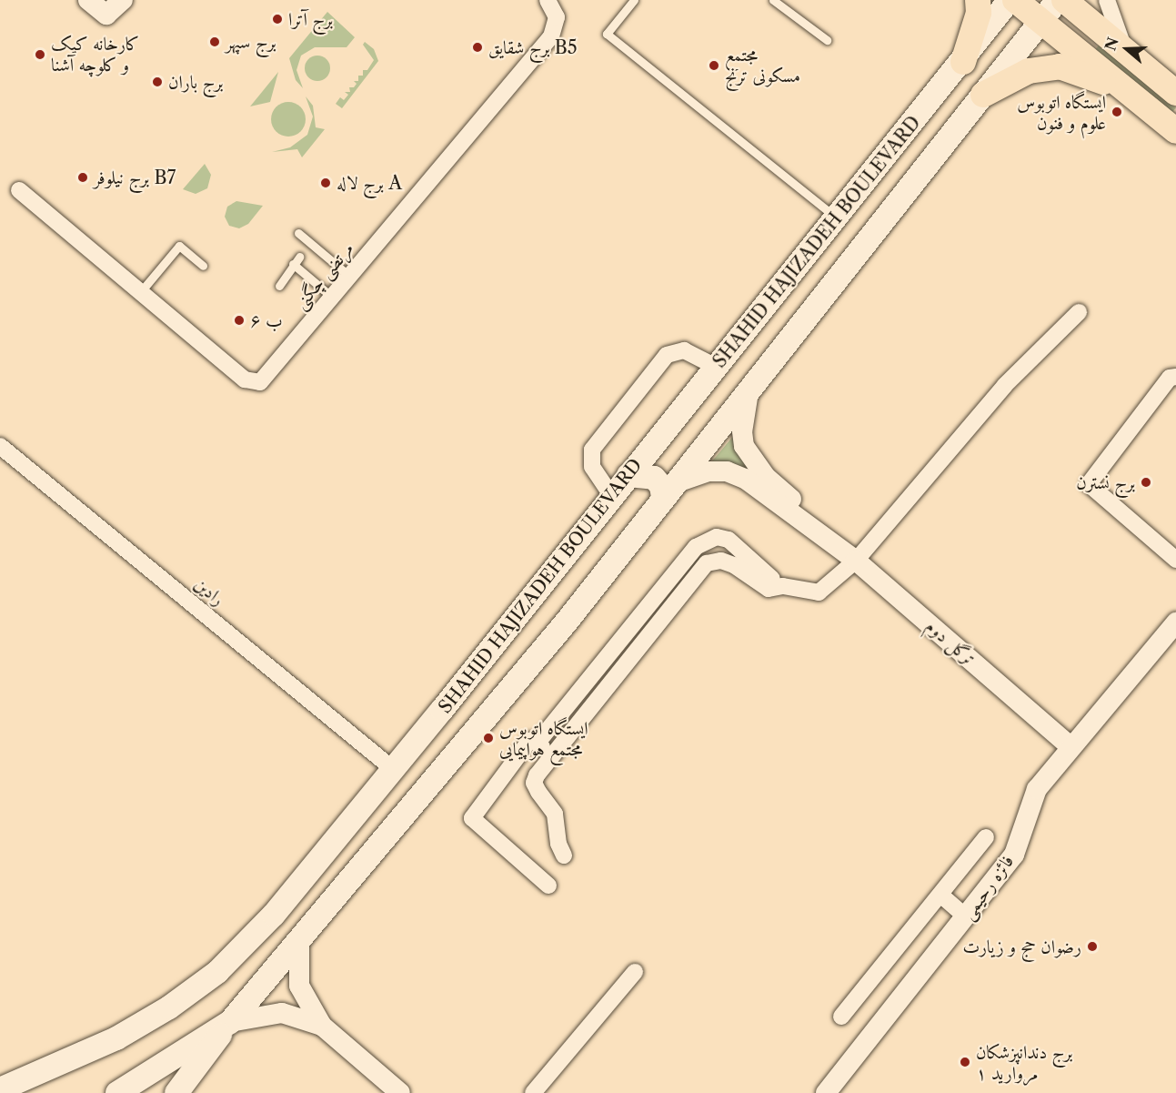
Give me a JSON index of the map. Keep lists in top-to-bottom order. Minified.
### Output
{"streets":{"main road":["SHAHID HAJIZADEH BOULEVARD"],"street":["مرتضی چگنی","رادین","ترگل دوم","فائزه رحیمی"]},"crossings":[["SHAHID HAJIZADEH BOULEVARD","رادین"],["SHAHID HAJIZADEH BOULEVARD","ترگل دوم"],["ترگل دوم","فائزه رحیمی"]],"places":["برج آترا","برج سپهر","برج شقایق B5","کارخانه کیک و کلوچه آشنا","مجتمع مسکونی ترنج","برج باران","ایستگاه اتوبوس علوم و فنون","برج نیلوفر B7","برج لاله A","ب ۶","برج نسترن","ایستگاه اتوبوس مجتمع هواپیمایی","رضوان حج و زیارت","برج دندانپزشکان مروارید ۱"],"north":"left"}
